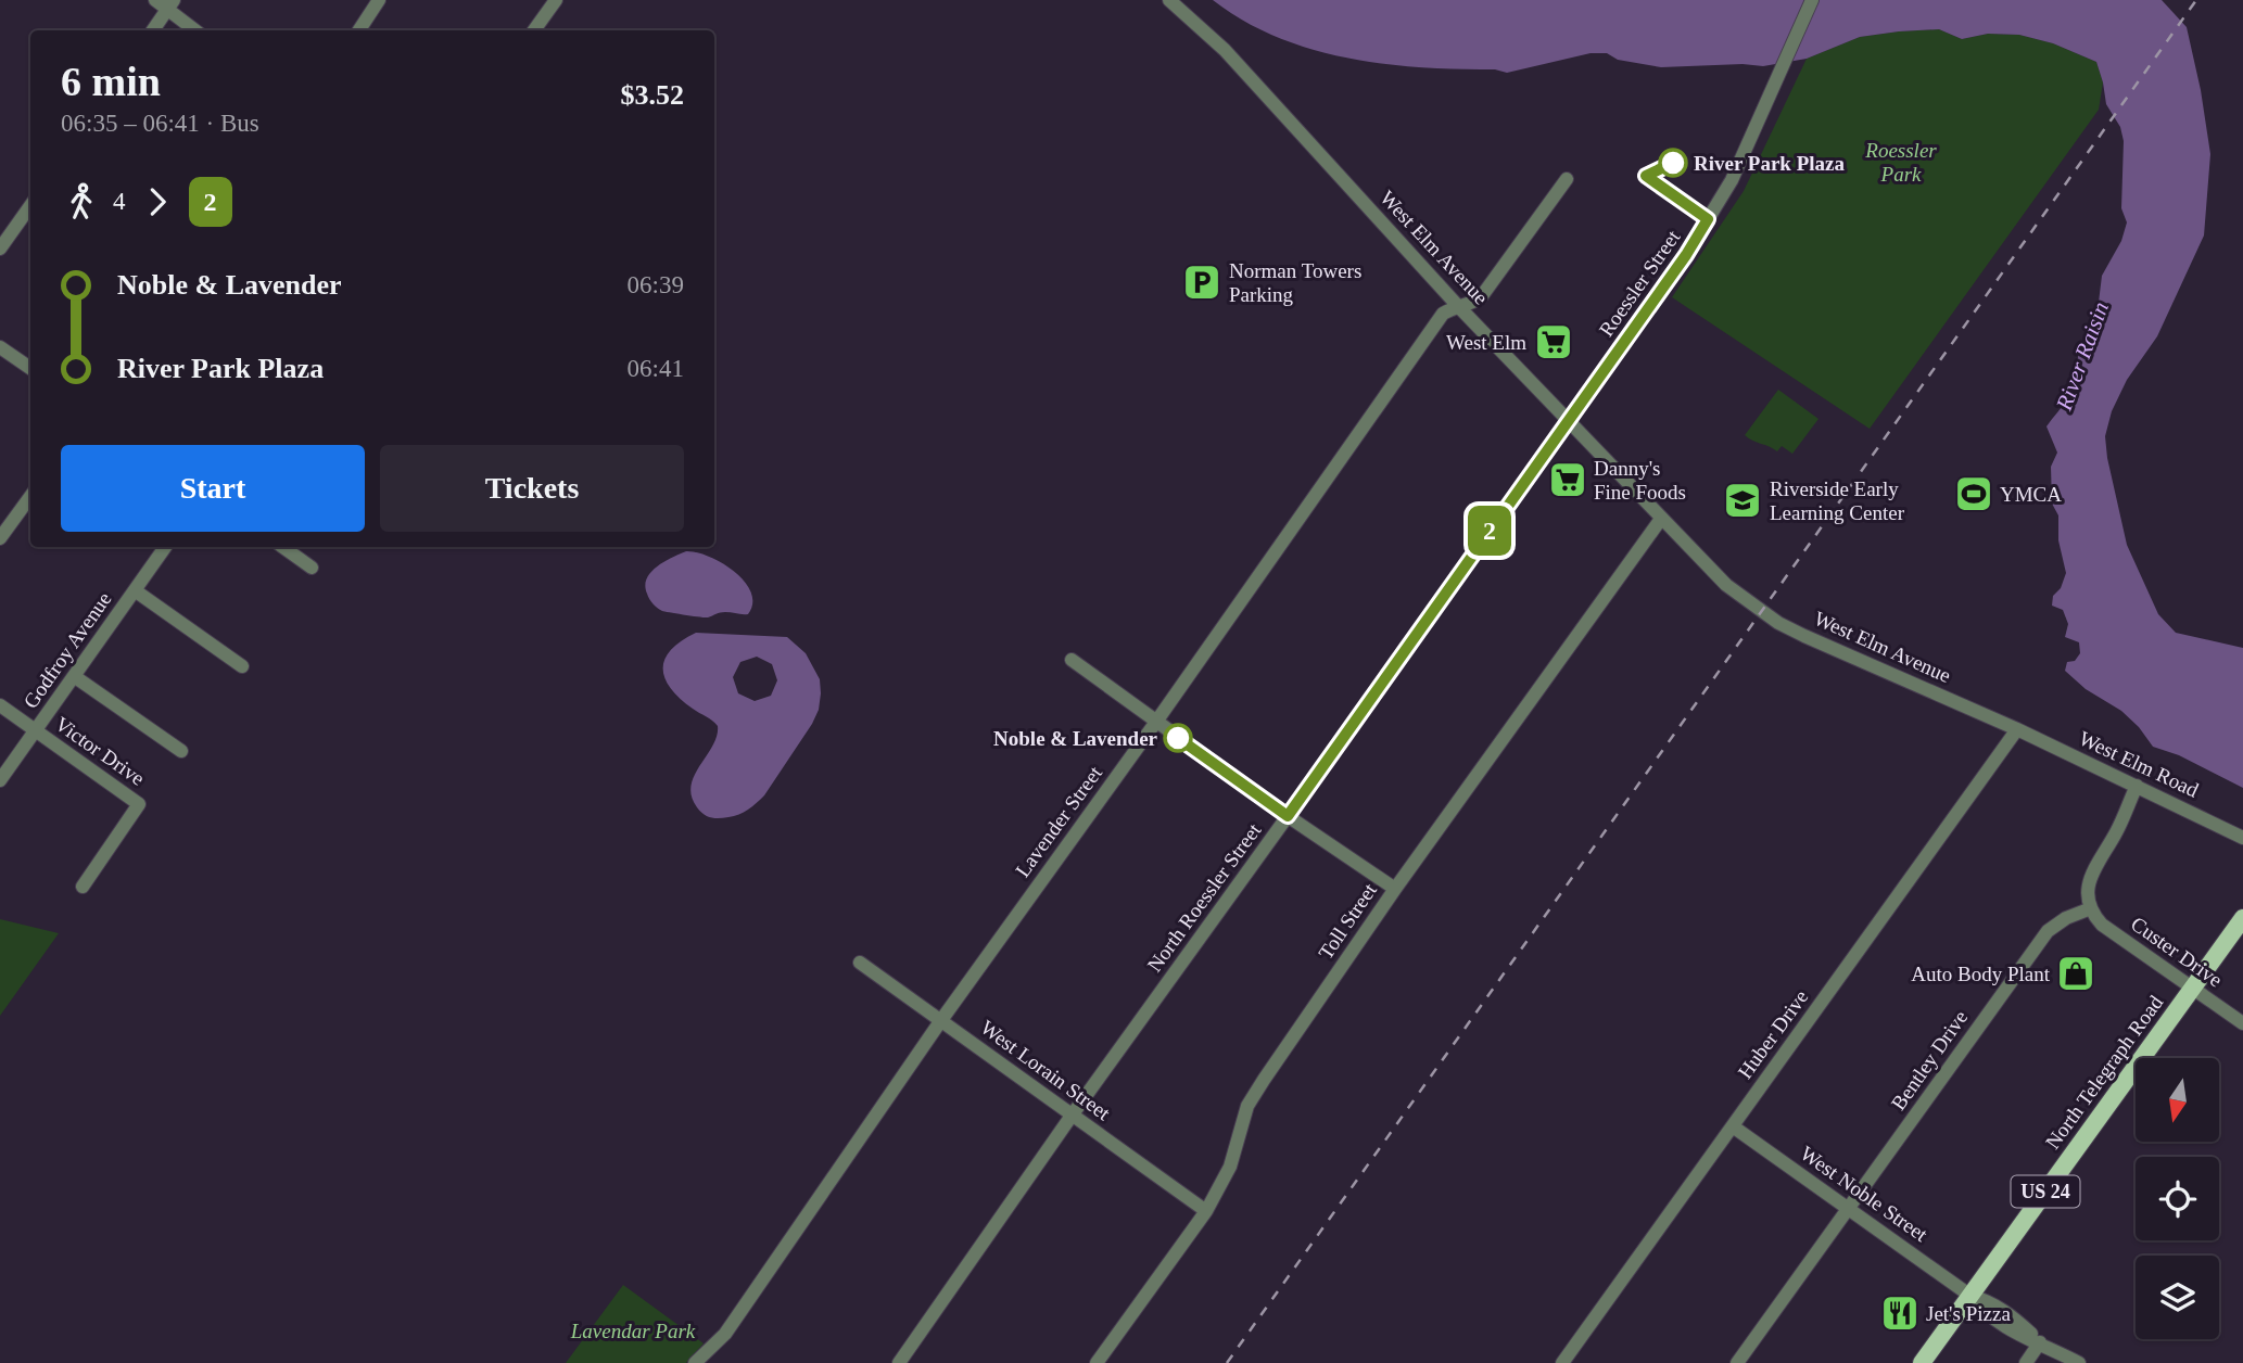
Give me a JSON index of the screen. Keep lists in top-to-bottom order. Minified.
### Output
{"streets":{"main road":["North Telegraph Road","US 24"],"street":["West Elm Avenue","Roessler Street","Godfroy Avenue","Victor Drive","West Elm Road","Lavender Street","North Roessler Street","Toll Street","Custer Drive","Huber Drive","Bentley Drive","West Lorain Street","West Noble Street"]},"crossings":[["West Elm Avenue","Roessler Street"],["West Elm Avenue","West Elm Road"],["West Elm Avenue","Lavender Street"],["West Elm Avenue","North Roessler Street"],["West Elm Avenue","Toll Street"],["West Elm Avenue","Huber Drive"],["Roessler Street","North Roessler Street"],["Godfroy Avenue","Victor Drive"],["West Elm Road","Huber Drive"],["Lavender Street","West Lorain Street"],["North Roessler Street","West Lorain Street"],["Toll Street","West Lorain Street"],["Custer Drive","Bentley Drive"],["Custer Drive","North Telegraph Road"],["Huber Drive","West Noble Street"],["Bentley Drive","West Noble Street"],["North Telegraph Road","West Noble Street"]],"water":["River Raisin"],"parks":["Roessler Park","Lavendar Park"],"places":{"other":["River Park Plaza","Noble & Lavender"],"parking":["Norman Towers Parking"],"supermarket":["West Elm","Danny's Fine Foods"],"sports":["YMCA"],"school or university":["Riverside Early Learning Center"],"shop":["Auto Body Plant"],"restaurant":["Jet's Pizza"]},"lines":["bus line 2"],"north":"bottom","page":{"on_map":"2","heading":["6 min","06:35 – 06:41 · Bus","$3.52"],"legs":["4","2"],"list":[{"name":"Noble & Lavender","value":"06:39"},{"name":"River Park Plaza","value":"06:41"}],"buttons":["Start","Tickets"]}}
